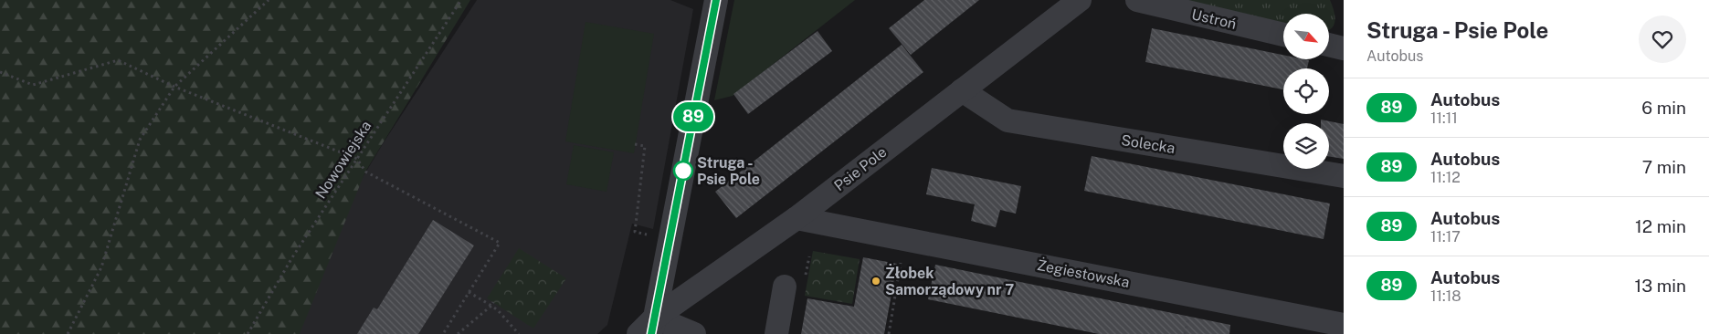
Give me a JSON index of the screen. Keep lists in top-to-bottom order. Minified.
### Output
{"streets":{"street":["Ustroń","Solecka","Psie Pole","Żegiestowska"],"path":["Nowowiejska"]},"crossings":[["Solecka","Psie Pole"],["Psie Pole","Żegiestowska"]],"places":["Struga - Psie Pole","Żłobek Samorządowy nr 7"],"lines":["bus line 89"],"north":"bottom right","page":{"on_map":"89","heading":["Struga - Psie Pole","Autobus"],"list":[{"mark":"89","name":"Autobus","note":"11:11","value":"6 min"},{"mark":"89","name":"Autobus","note":"11:12","value":"7 min"},{"mark":"89","name":"Autobus","note":"11:17","value":"12 min"},{"mark":"89","name":"Autobus","note":"11:18","value":"13 min"}]}}
